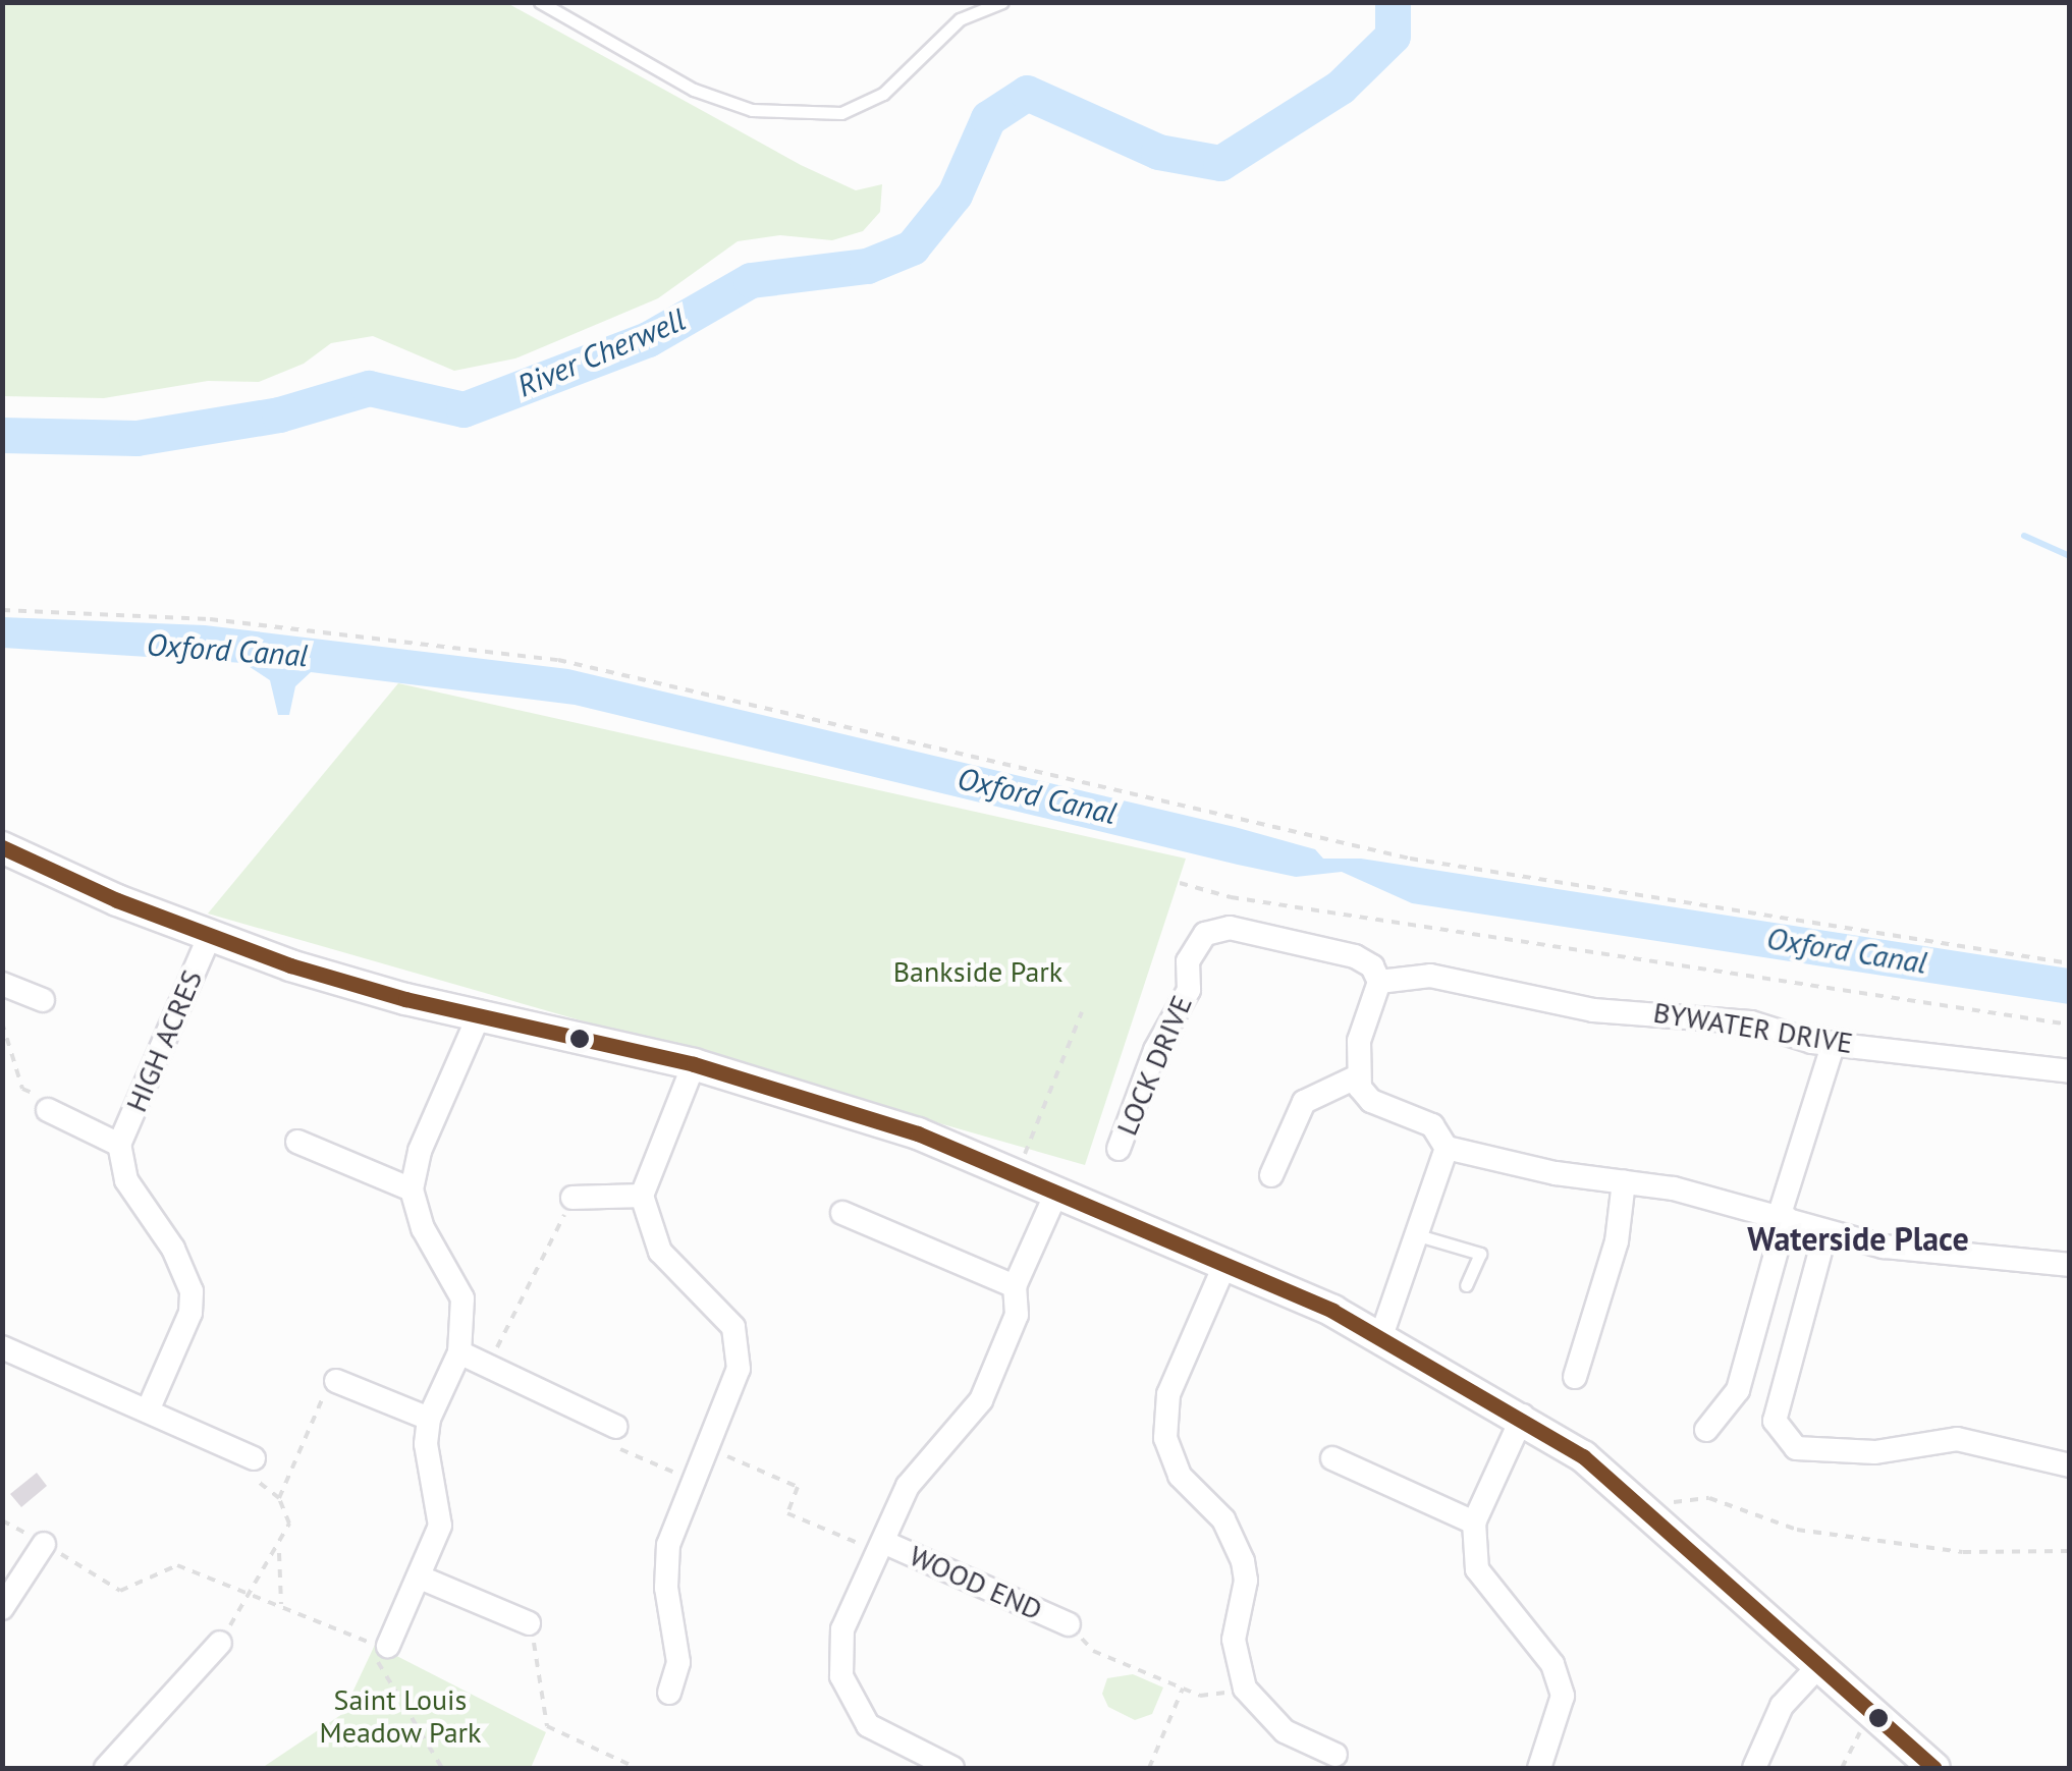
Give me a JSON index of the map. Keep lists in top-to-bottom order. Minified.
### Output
{"streets":{"street":["BYWATER DRIVE","HIGH ACRES","LOCK DRIVE","WOOD END"]},"crossings":[["BYWATER DRIVE","LOCK DRIVE"]],"districts":["Waterside Place"],"water":["River Cherwell","Oxford Canal"],"parks":["Bankside Park","Saint Louis Meadow Park"]}
